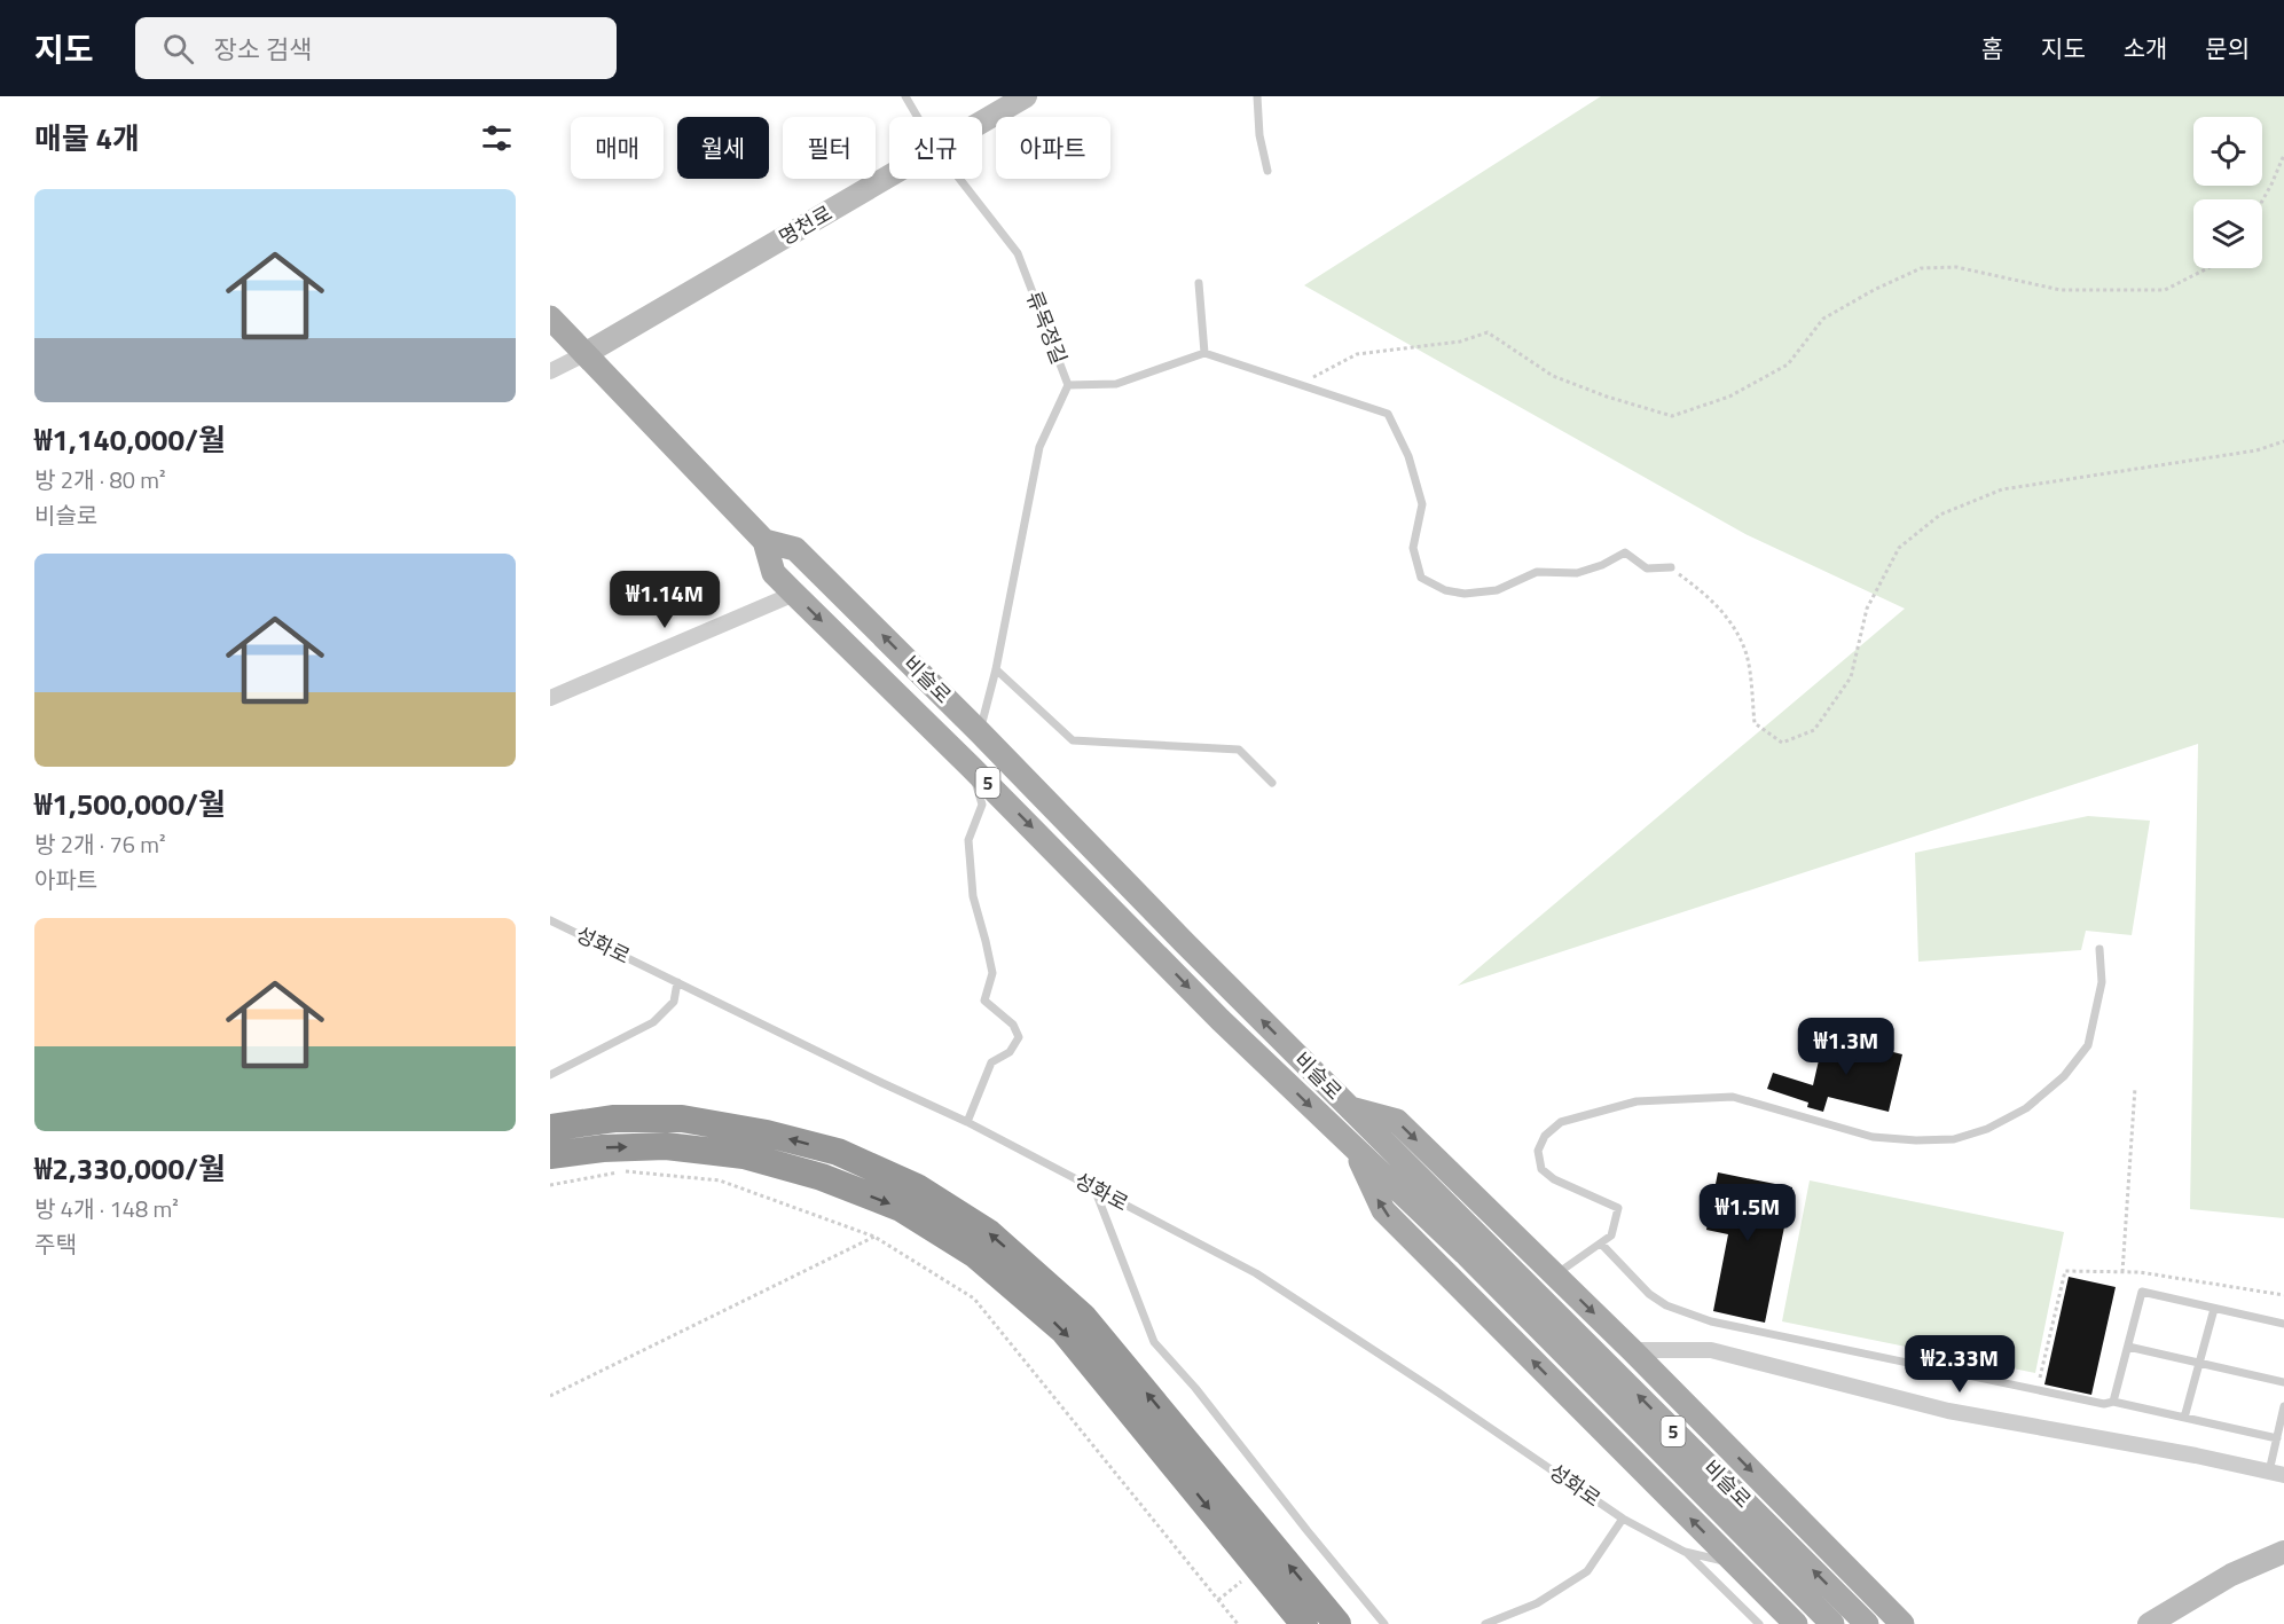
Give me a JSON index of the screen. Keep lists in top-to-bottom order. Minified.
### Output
{"streets":{"main road":["비슬로","5"],"street":["명천로"],"lane":["류목정길","성화로"]},"crossings":[["명천로","비슬로"],["류목정길","비슬로"]],"page":{"header":"지도","search":"장소 검색","nav":["홈","지도","소개","문의"],"heading":"매물 4개","chip":["매매","월세","필터","신규","아파트"],"list":[{"name":"₩1,140,000/월","note":"방 2개 · 80 m² · 비슬로"},{"name":"₩1,500,000/월","note":"방 2개 · 76 m² · 아파트"},{"name":"₩2,330,000/월","note":"방 4개 · 148 m² · 주택"}],"price":["₩1.14M","₩1.3M","₩1.5M","₩2.33M"]}}
